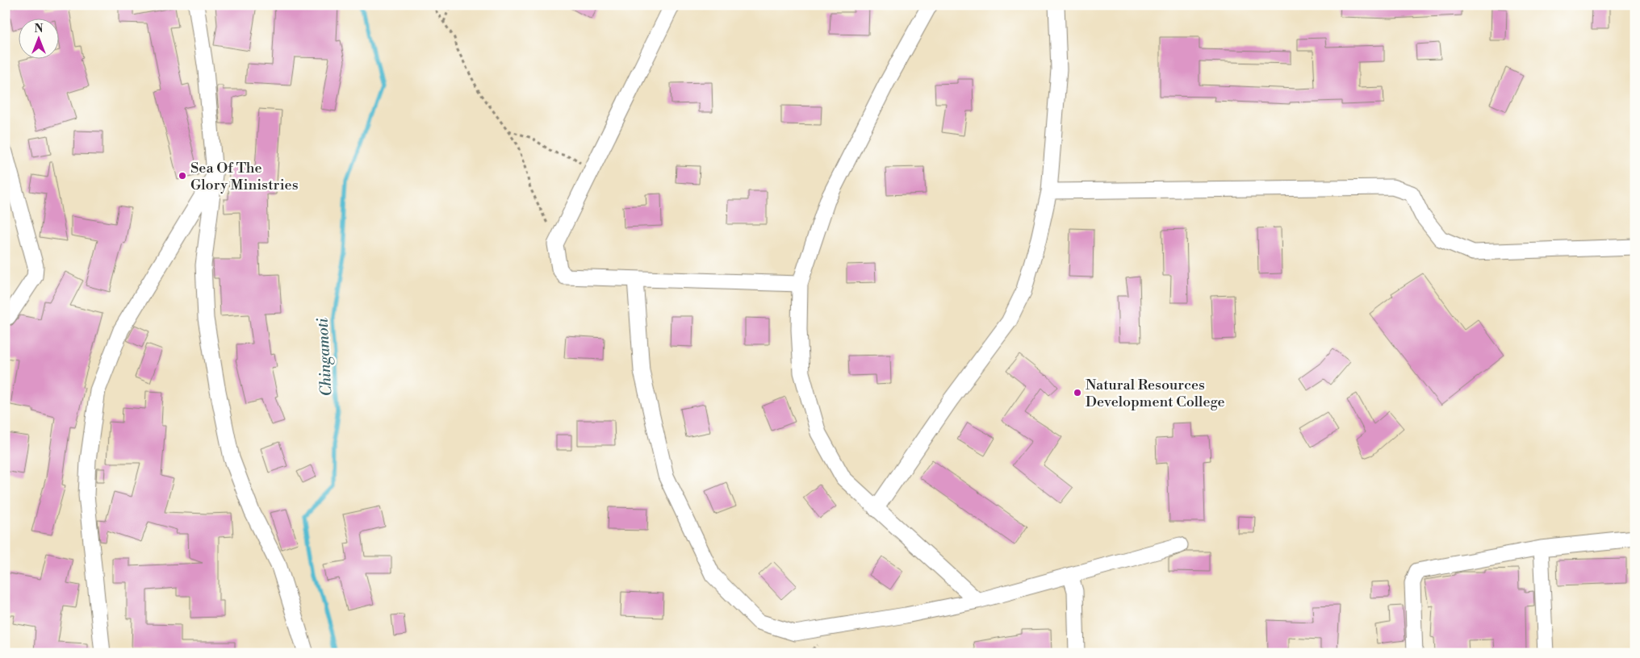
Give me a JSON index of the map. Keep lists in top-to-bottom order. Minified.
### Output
{"water":["Chingamoti"],"places":["Sea Of The Glory Ministries","Natural Resources Development College"],"north":"top"}
